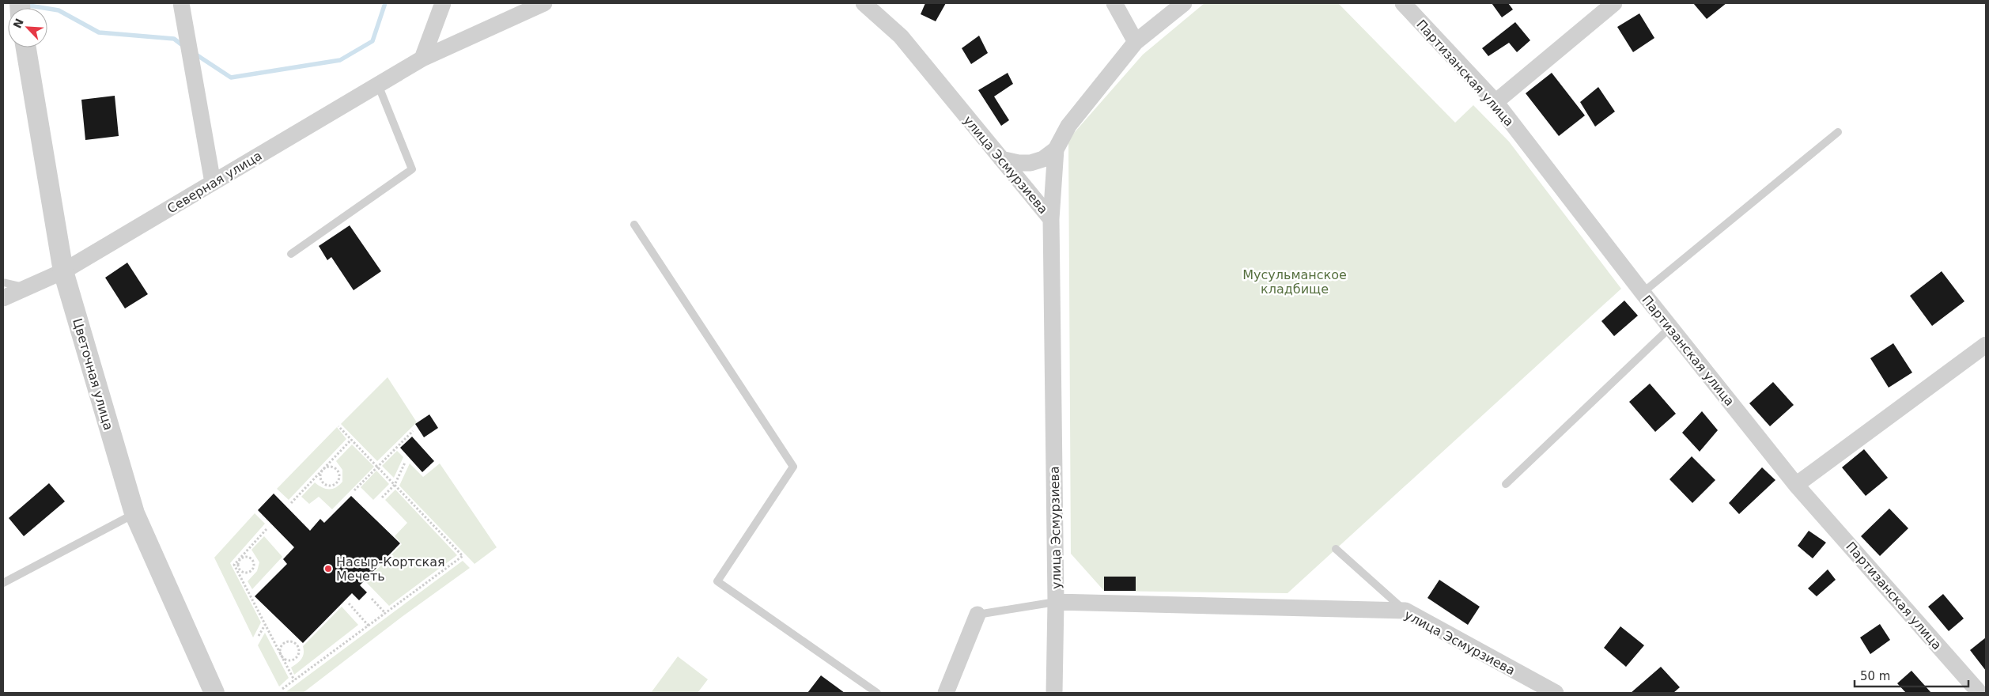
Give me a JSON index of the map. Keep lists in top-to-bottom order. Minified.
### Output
{"streets":{"street":["Партизанская улица","улица Эсмурзиева","Северная улица","Цветочная улица"]},"crossings":[["Северная улица","Цветочная улица"]],"parks":["Мусульманское кладбище"],"places":["Насыр-Кортская Мечеть"],"scale_bar":"50 m","north":"top left"}
